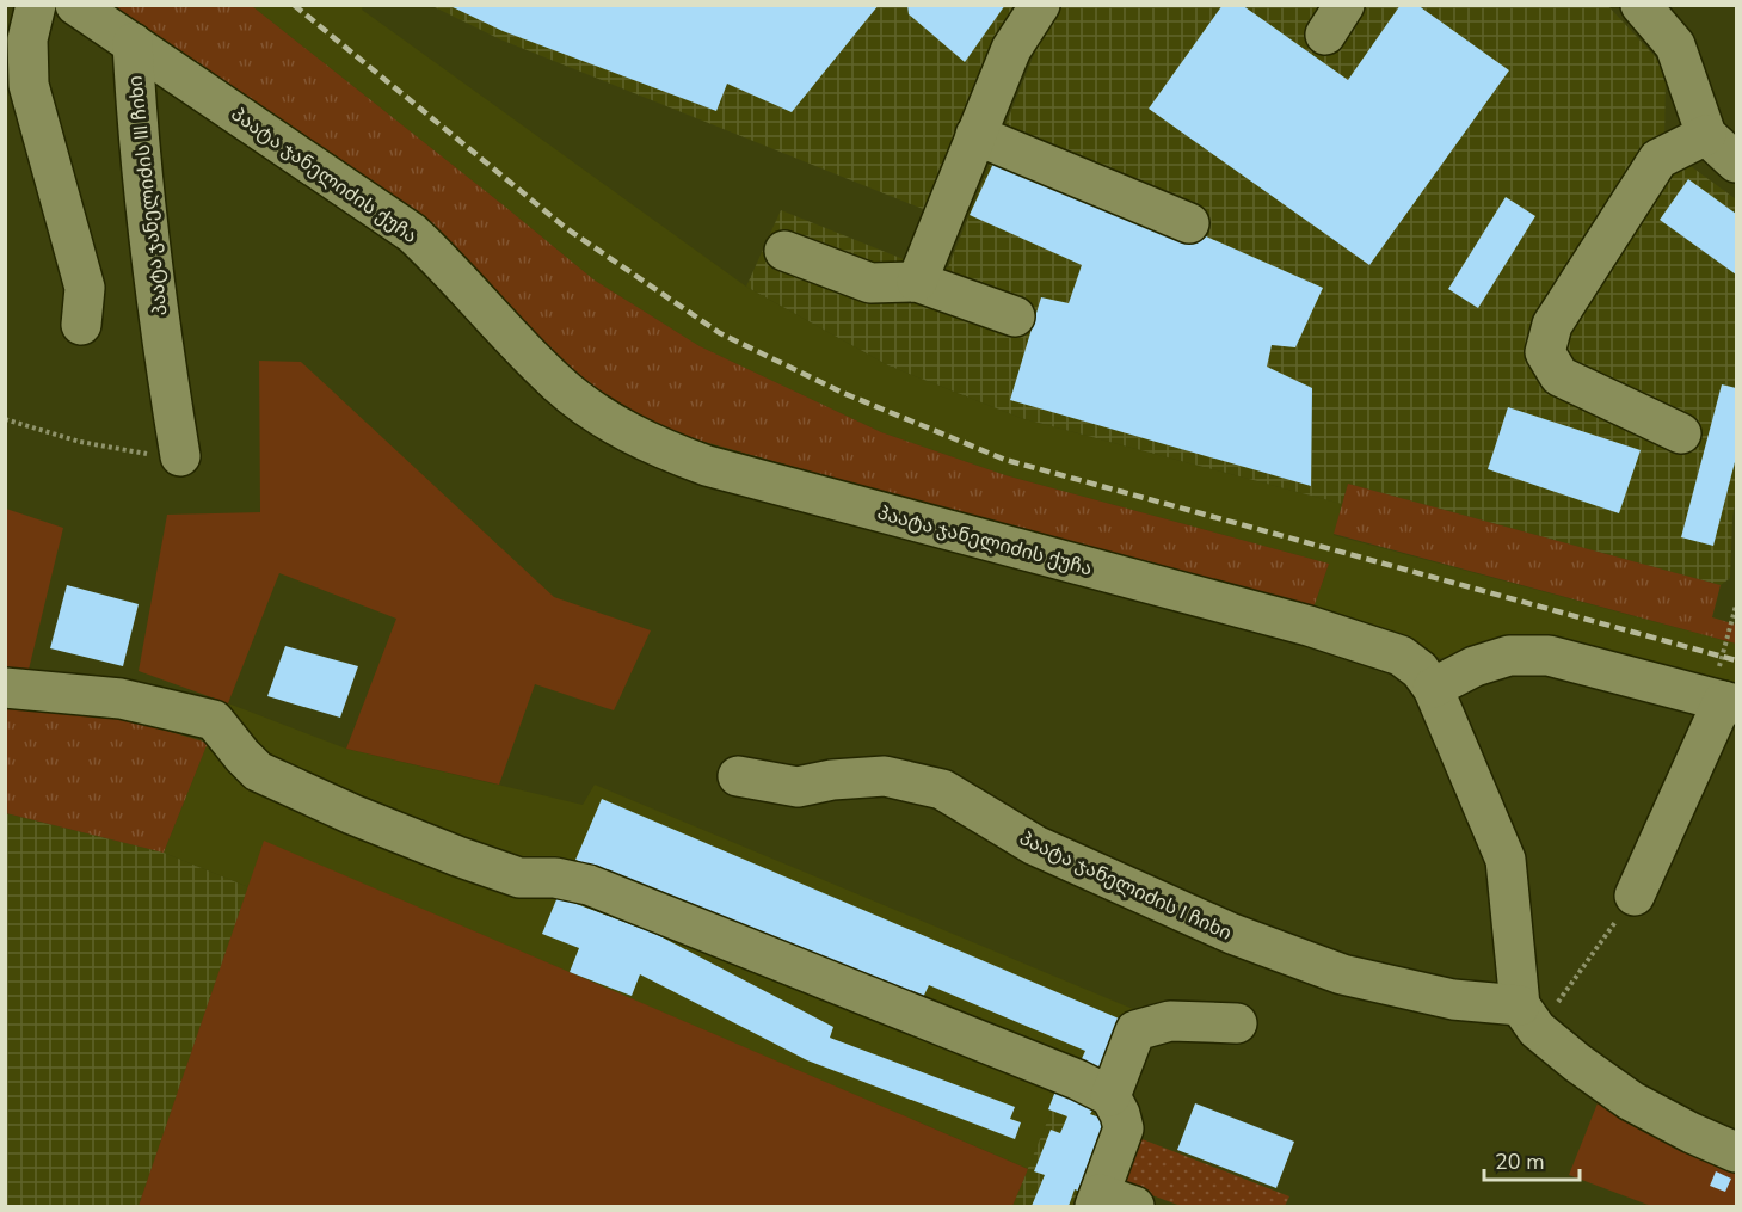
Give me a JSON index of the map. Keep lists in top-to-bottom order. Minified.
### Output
{"streets":{"street":["პაატა ჯანელიძის ქუჩა","პაატა ჯანელიძის III ჩიხი","პაატა ჯანელიძის I ჩიხი"]},"crossings":[["პაატა ჯანელიძის ქუჩა","პაატა ჯანელიძის III ჩიხი"],["პაატა ჯანელიძის ქუჩა","პაატა ჯანელიძის I ჩიხი"]],"scale_bar":"20 m"}
